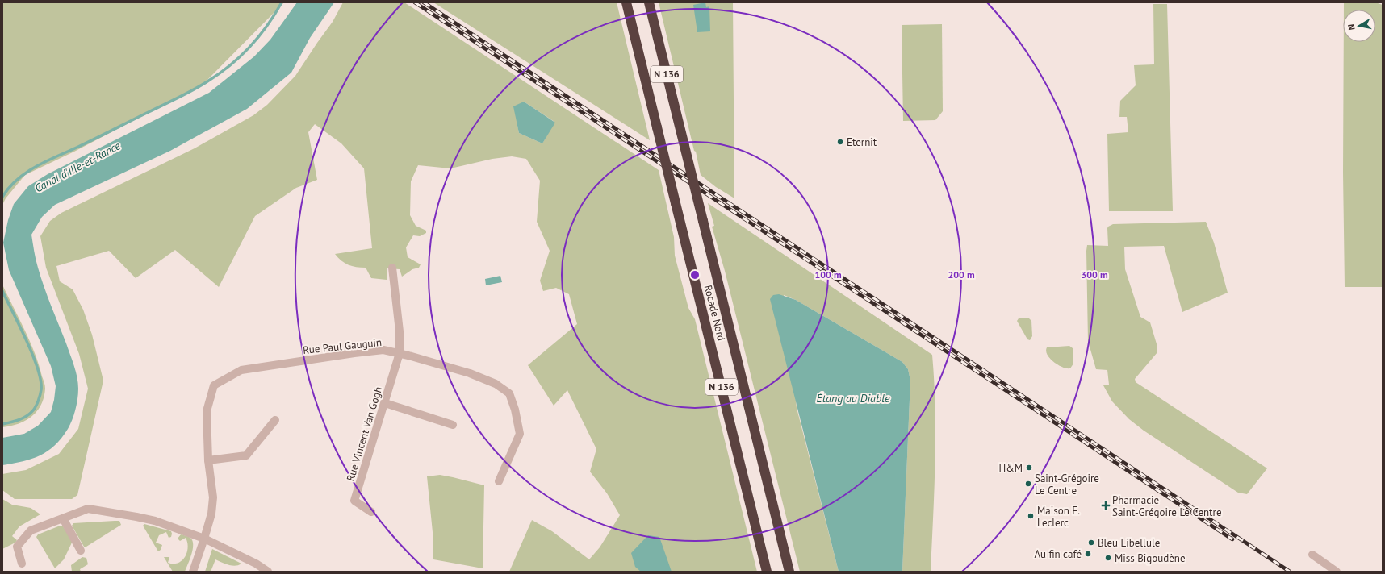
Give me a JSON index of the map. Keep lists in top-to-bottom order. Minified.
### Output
{"streets":{"highway":["N 136","Rocade Nord"],"street":["Rue Paul Gauguin","Rue Vincent Van Gogh"]},"crossings":[["Rue Paul Gauguin","Rue Vincent Van Gogh"]],"water":["Canal d'Ille-et-Rance","Étang au Diable"],"places":{"other":["Eternit","H&M","Saint-Grégoire Le Centre","Maison E. Leclerc","Bleu Libellule","Au fin café","Miss Bigoudène"],"health":["Pharmacie Saint-Grégoire Le Centre"]},"north":"left","rings":["100 m","200 m","300 m"]}
